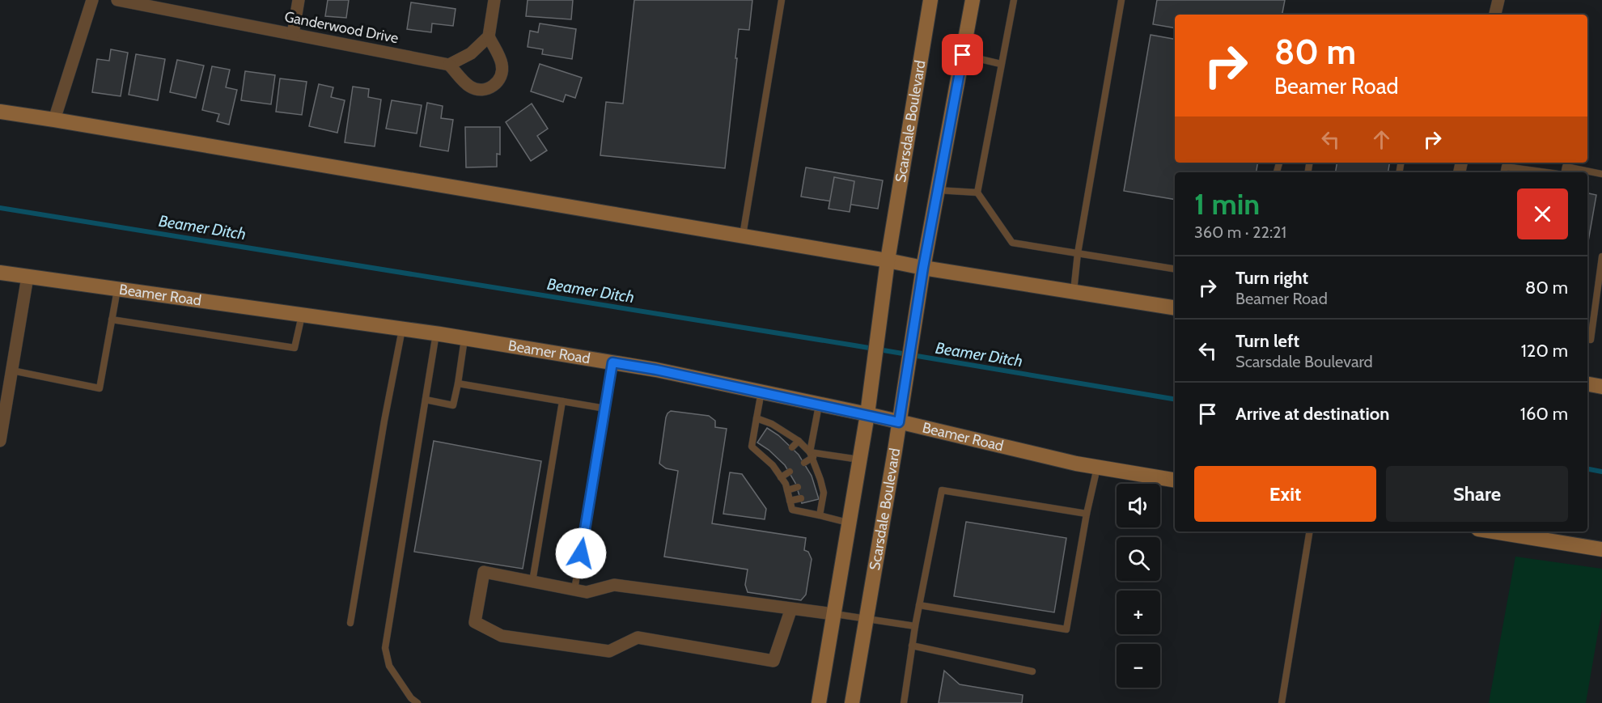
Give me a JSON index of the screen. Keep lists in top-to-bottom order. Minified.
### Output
{"streets":{"main road":["Scarsdale Boulevard","Beamer Road"],"street":["Ganderwood Drive"]},"crossings":[["Scarsdale Boulevard","Beamer Road"]],"water":["Beamer Ditch"],"page":{"turn":["80 m","Beamer Road"],"heading":["1 min","360 m · 22:21"],"list":[{"name":"Turn right","note":"Beamer Road","value":"80 m"},{"name":"Turn left","note":"Scarsdale Boulevard","value":"120 m"},{"name":"Arrive at destination","value":"160 m"}],"buttons":["Exit","Share"],"map_buttons":["+","−"]}}
